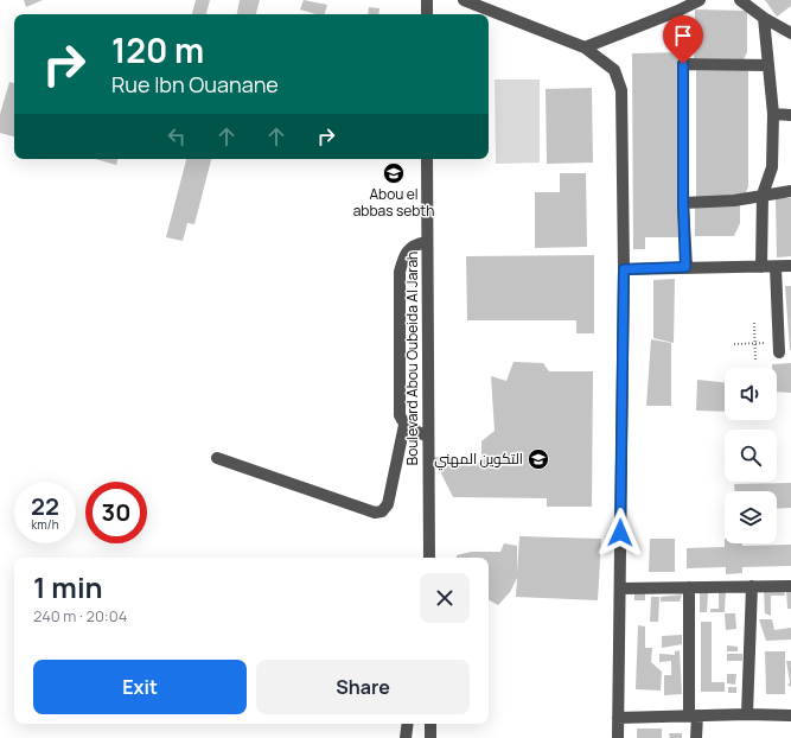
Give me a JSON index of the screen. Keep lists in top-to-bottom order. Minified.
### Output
{"streets":{"street":["Boulevard Abou Oubeida Al Jarah"]},"places":{"school or university":["Abou el abbas sebth","التكوين المهني"]},"page":{"turn":["120 m","Rue Ibn Ouanane"],"speed":"22 km/h","limit":"30","heading":["1 min","240 m · 20:04"],"buttons":["Exit","Share"]}}
